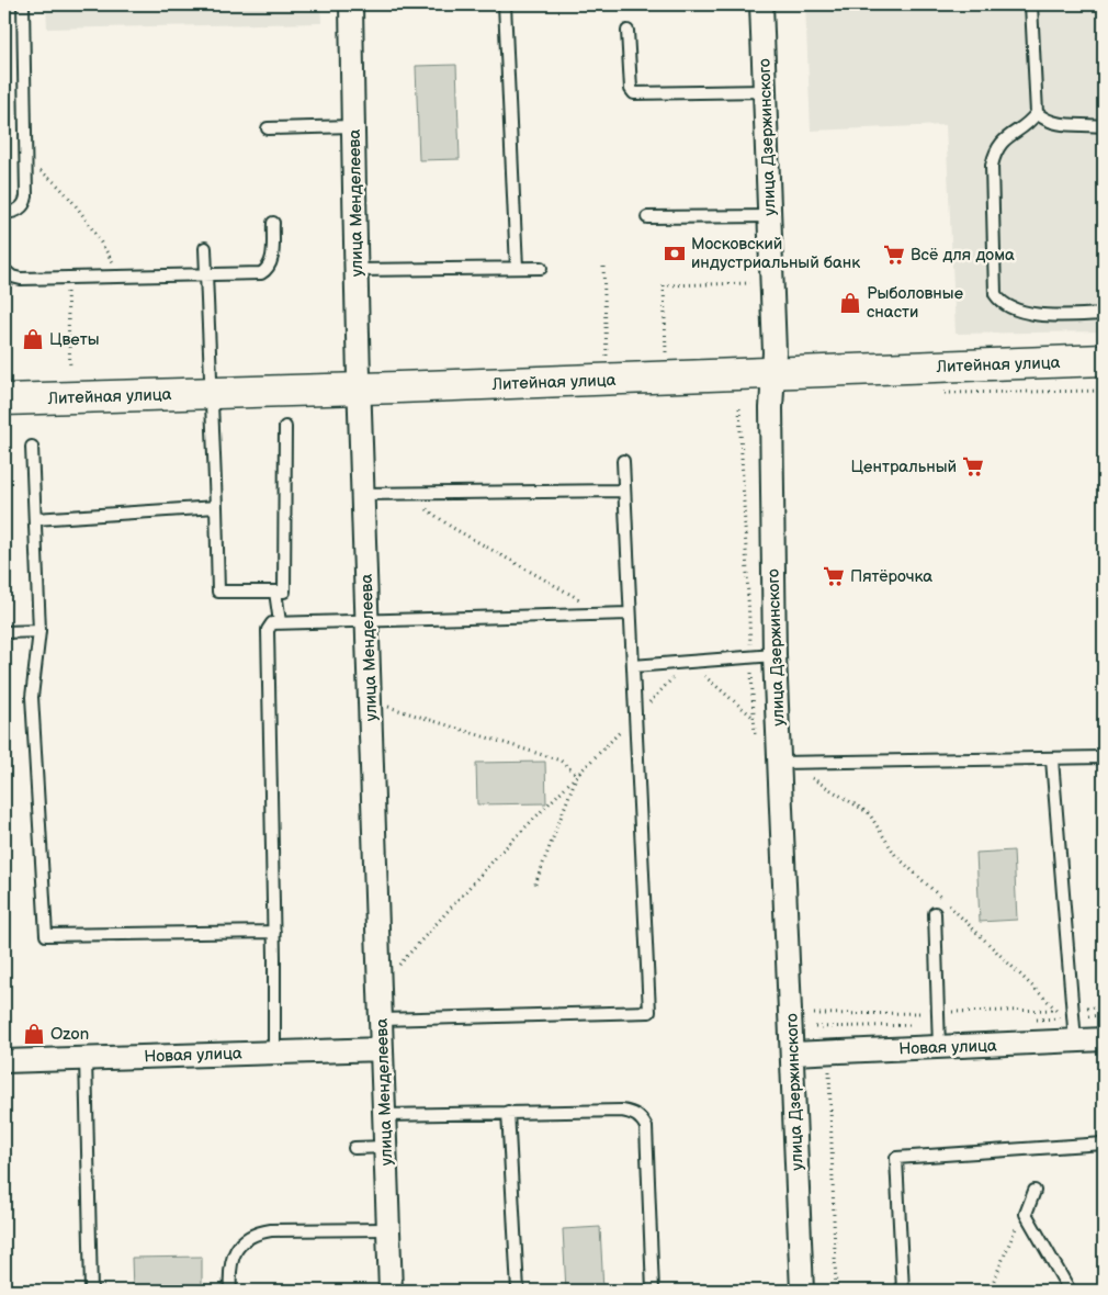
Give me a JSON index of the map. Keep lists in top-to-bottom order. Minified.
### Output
{"streets":{"highway":["Литейная улица"],"street":["улица Дзержинского","улица Менделеева","Новая улица"]},"crossings":[["улица Дзержинского","Литейная улица"],["улица Дзержинского","Новая улица"],["улица Менделеева","Литейная улица"],["улица Менделеева","Новая улица"]],"places":{"bank":["Московский индустриальный банк"],"supermarket":["Всё для дома","Центральный","Пятёрочка"],"shop":["Рыболовные снасти","Цветы","Ozon"]}}
